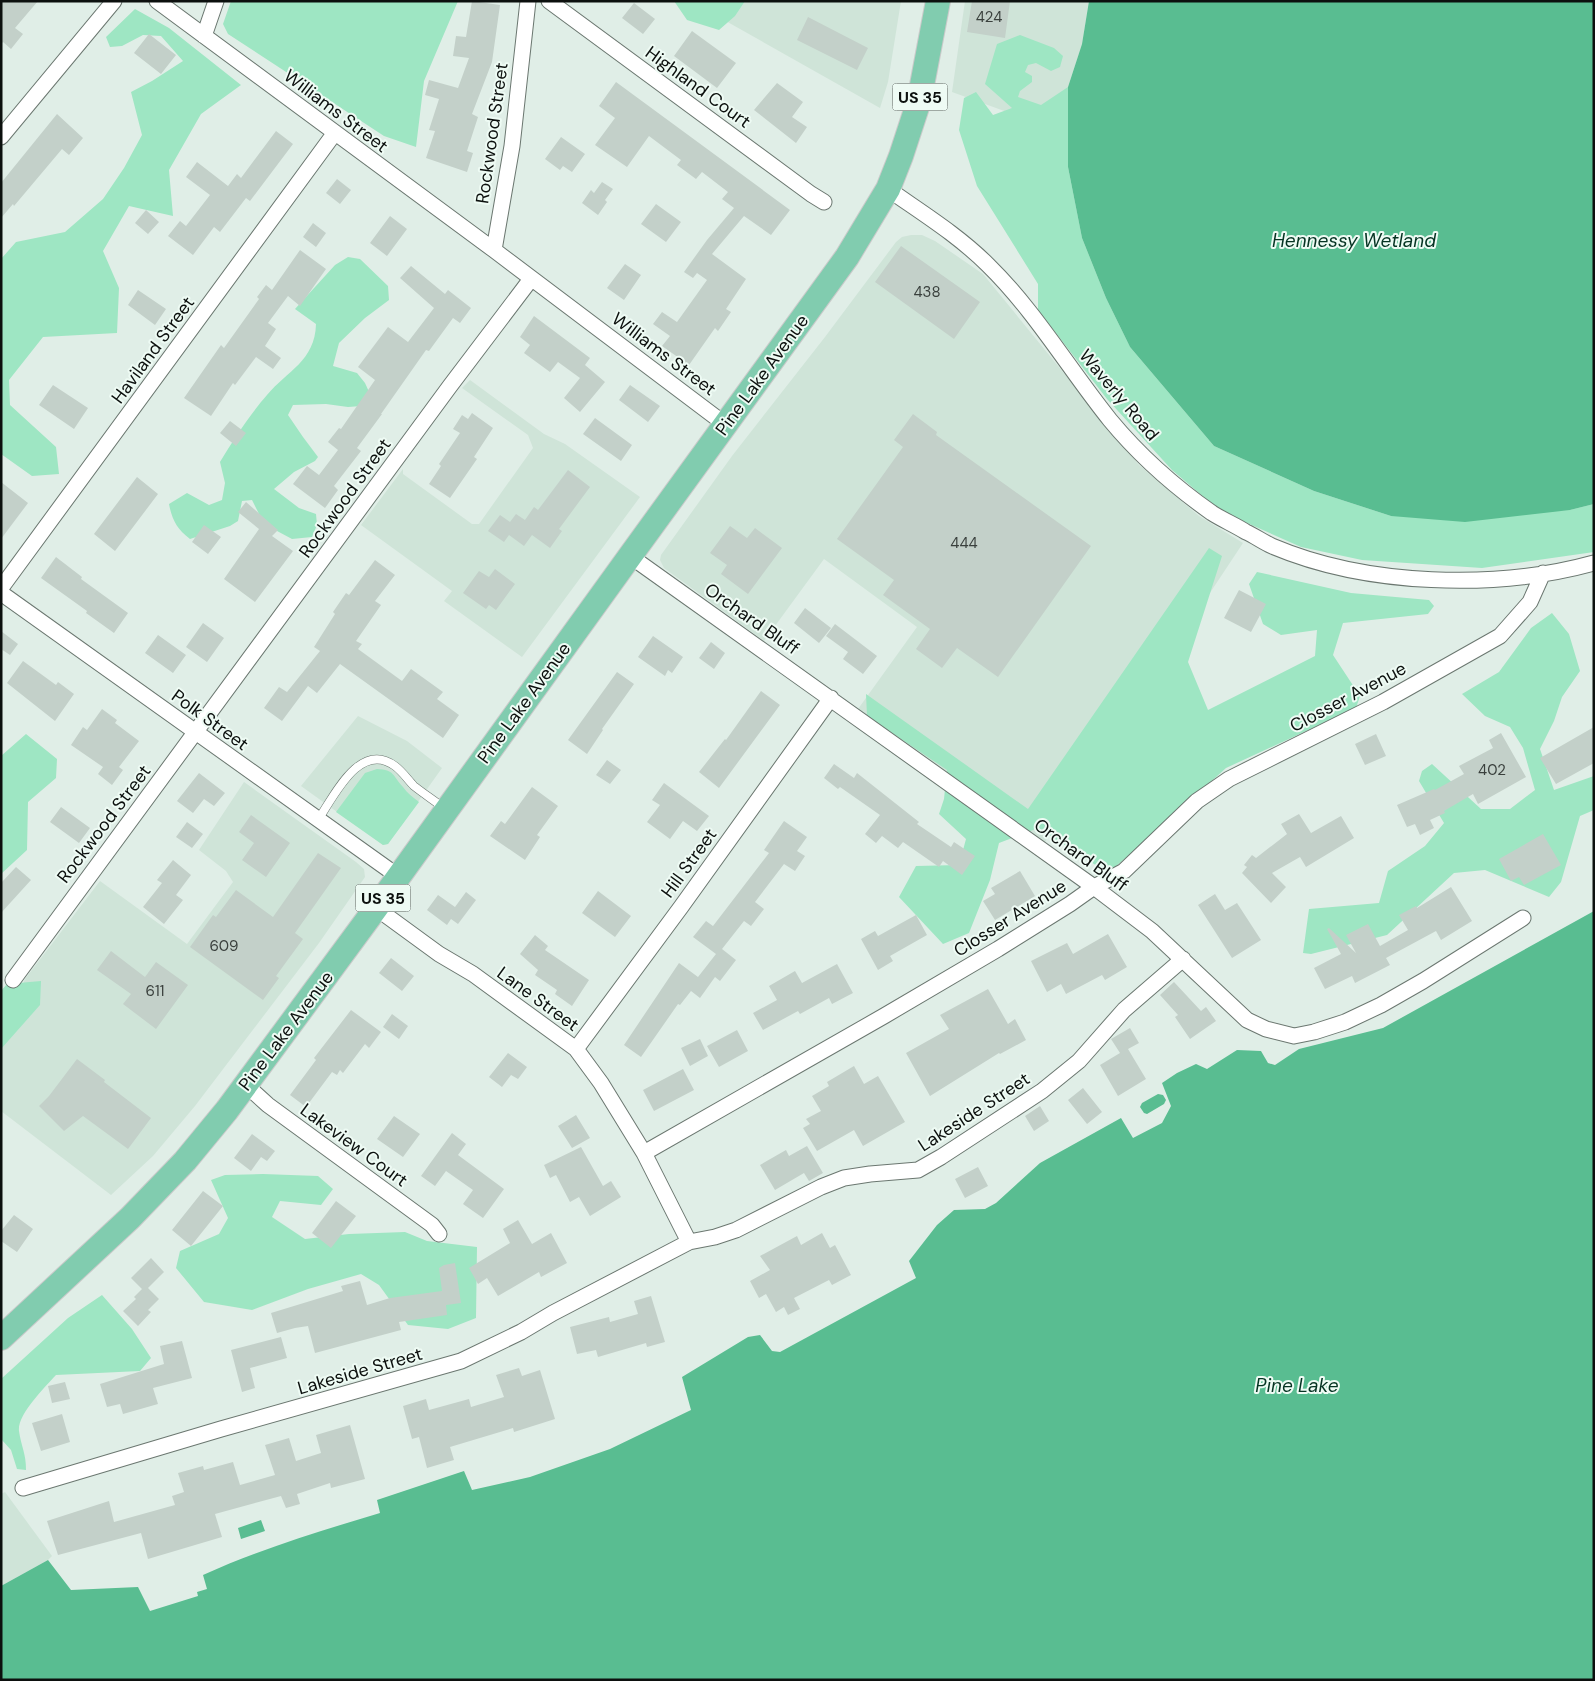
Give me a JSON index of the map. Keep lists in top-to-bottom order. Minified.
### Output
{"streets":{"main road":["US 35","Pine Lake Avenue"],"street":["Highland Court","Williams Street","Rockwood Street","Haviland Street","Waverly Road","Orchard Bluff","Closser Avenue","Polk Street","Hill Street","Lane Street","Lakeside Street","Lakeview Court"]},"crossings":[["Williams Street","Rockwood Street"],["Williams Street","Haviland Street"],["Williams Street","Pine Lake Avenue"],["Rockwood Street","Polk Street"],["Pine Lake Avenue","Waverly Road"],["Pine Lake Avenue","Orchard Bluff"],["Pine Lake Avenue","Polk Street"],["Pine Lake Avenue","Lane Street"],["Pine Lake Avenue","Lakeview Court"],["Waverly Road","Closser Avenue"],["Orchard Bluff","Closser Avenue"],["Orchard Bluff","Hill Street"],["Orchard Bluff","Lakeside Street"],["Closser Avenue","Lane Street"],["Hill Street","Lane Street"]],"water":["Hennessy Wetland","Pine Lake"],"house_numbers":["424","438","444","402","609","611"]}
